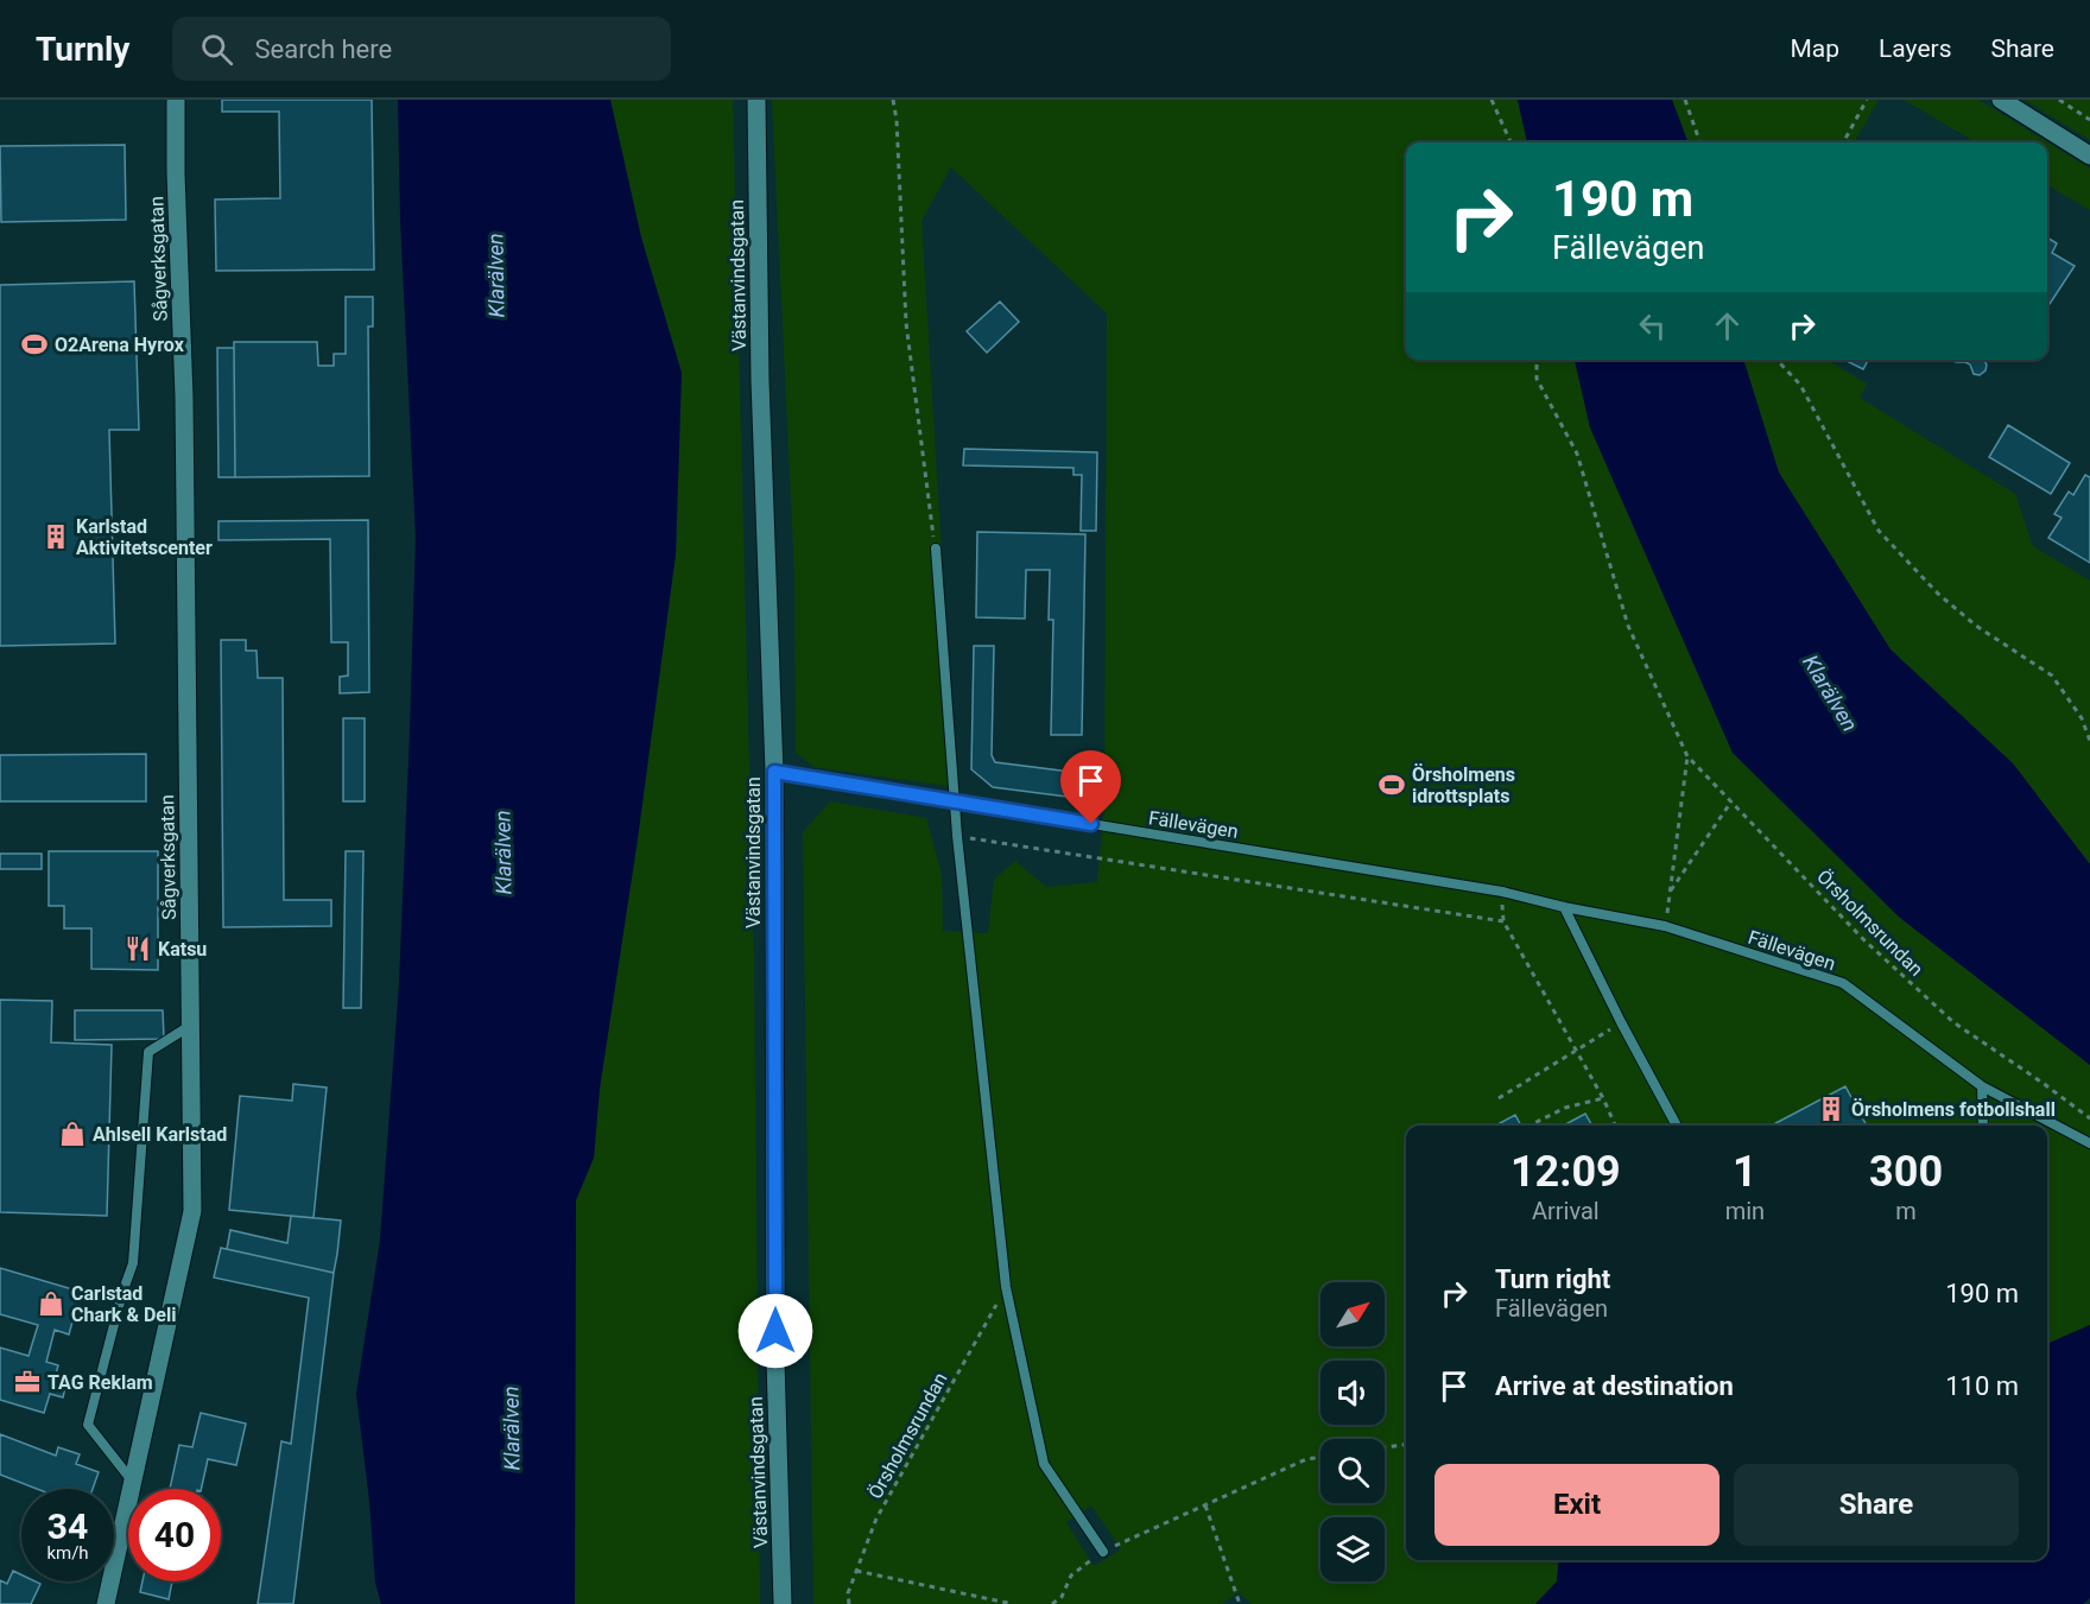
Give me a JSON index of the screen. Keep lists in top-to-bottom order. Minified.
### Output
{"streets":{"street":["Sågverksgatan","Västanvindsgatan"],"lane":["Fällevägen"],"path":["Örsholmsrundan"]},"crossings":[["Västanvindsgatan","Fällevägen"]],"water":["Klarälven"],"places":{"sports":["O2Arena Hyrox","Örsholmens idrottsplats"],"building":["Karlstad Aktivitetscenter","Örsholmens fotbollshall"],"restaurant":["Katsu"],"shop":["Ahlsell Karlstad","Carlstad Chark & Deli"],"office":["TAG Reklam"]},"north":"top right","page":{"header":"Turnly","search":"Search here","nav":["Map","Layers","Share"],"turn":["190 m","Fällevägen"],"eta":["12:09","Arrival","1","min","300","m"],"list":[{"name":"Turn right","note":"Fällevägen","value":"190 m"},{"name":"Arrive at destination","value":"110 m"}],"buttons":["Exit","Share"],"speed":"34 km/h","limit":"40"}}
